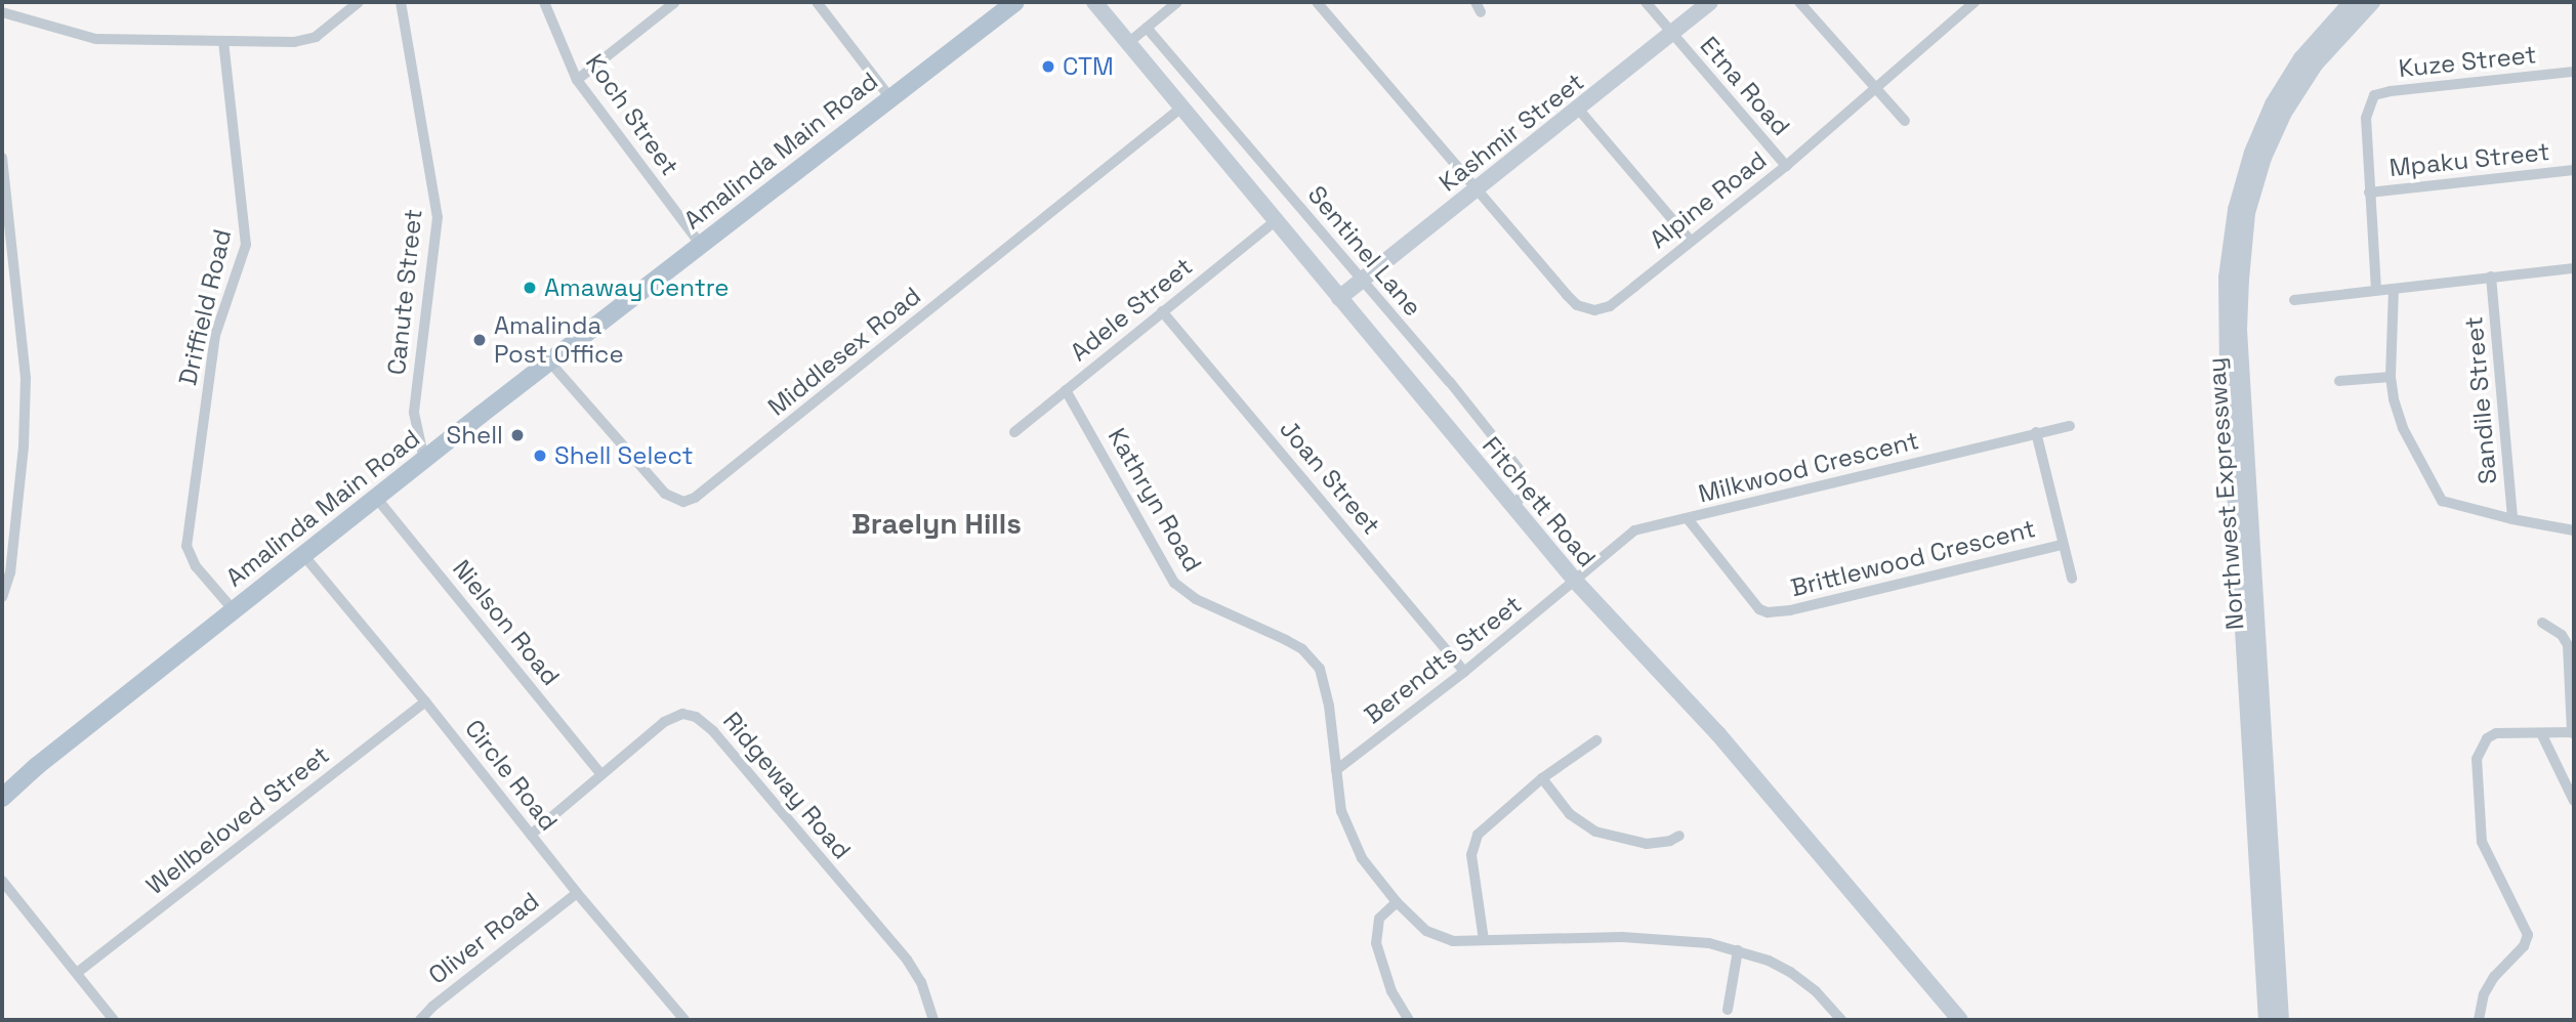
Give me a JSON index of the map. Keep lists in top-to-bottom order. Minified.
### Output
{"streets":{"main road":["Kashmir Street","Amalinda Main Road","Northwest Expressway","Fitchett Road"],"street":["Kuze Street","Etna Road","Koch Street","Mpaku Street","Alpine Road","Sentinel Lane","Canute Street","Driffield Road","Adele Street","Middlesex Road","Sandile Street","Milkwood Crescent","Joan Street","Kathryn Road","Brittlewood Crescent","Nielson Road","Berendts Street","Circle Road","Ridgeway Road","Wellbeloved Street","Oliver Road"]},"crossings":[["Kuze Street","Mpaku Street"],["Etna Road","Kashmir Street"],["Etna Road","Alpine Road"],["Koch Street","Amalinda Main Road"],["Kashmir Street","Alpine Road"],["Kashmir Street","Sentinel Lane"],["Kashmir Street","Fitchett Road"],["Amalinda Main Road","Canute Street"],["Amalinda Main Road","Driffield Road"],["Amalinda Main Road","Middlesex Road"],["Amalinda Main Road","Nielson Road"],["Amalinda Main Road","Circle Road"],["Sentinel Lane","Fitchett Road"],["Adele Street","Joan Street"],["Adele Street","Kathryn Road"],["Adele Street","Fitchett Road"],["Middlesex Road","Fitchett Road"],["Milkwood Crescent","Fitchett Road"],["Milkwood Crescent","Brittlewood Crescent"],["Milkwood Crescent","Berendts Street"],["Joan Street","Berendts Street"],["Kathryn Road","Berendts Street"],["Fitchett Road","Berendts Street"],["Nielson Road","Ridgeway Road"],["Circle Road","Ridgeway Road"],["Circle Road","Wellbeloved Street"],["Circle Road","Oliver Road"]],"districts":["Braelyn Hills"],"places":["CTM","Amaway Centre","Amalinda Post Office","Shell","Shell Select"]}
